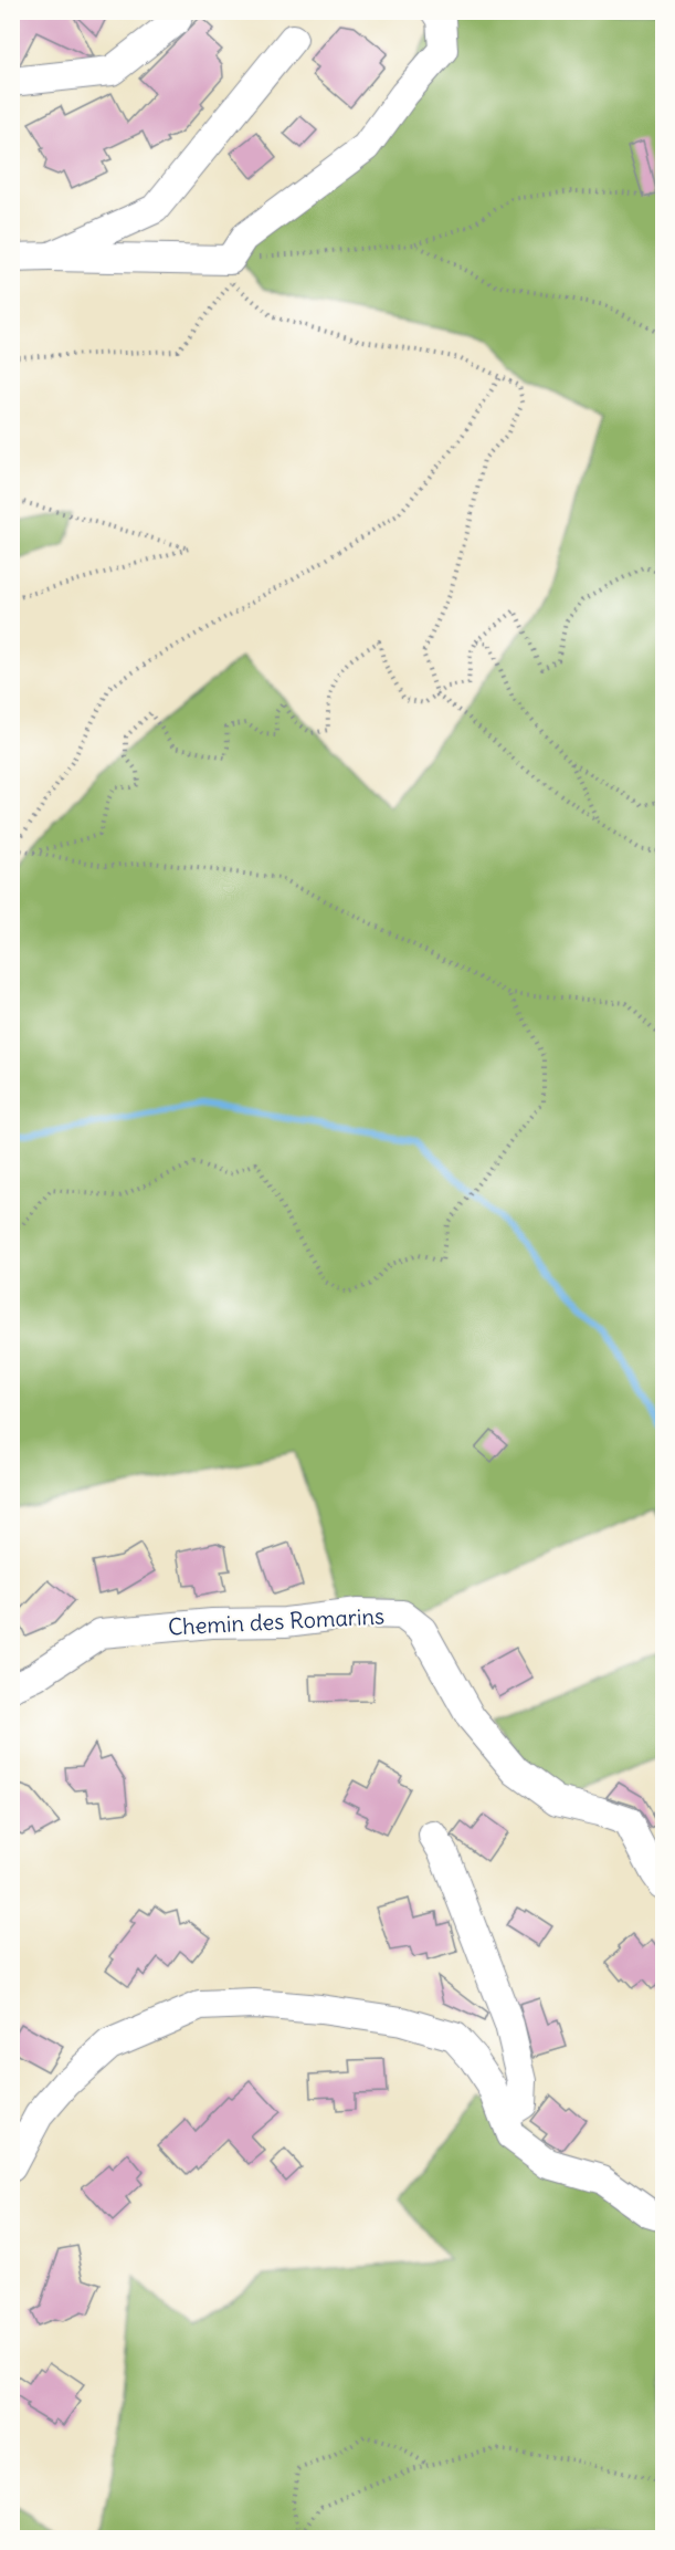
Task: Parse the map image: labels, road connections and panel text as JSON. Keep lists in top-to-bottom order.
{
  "streets": {
    "street": ["Chemin des Romarins"]
  }
}
